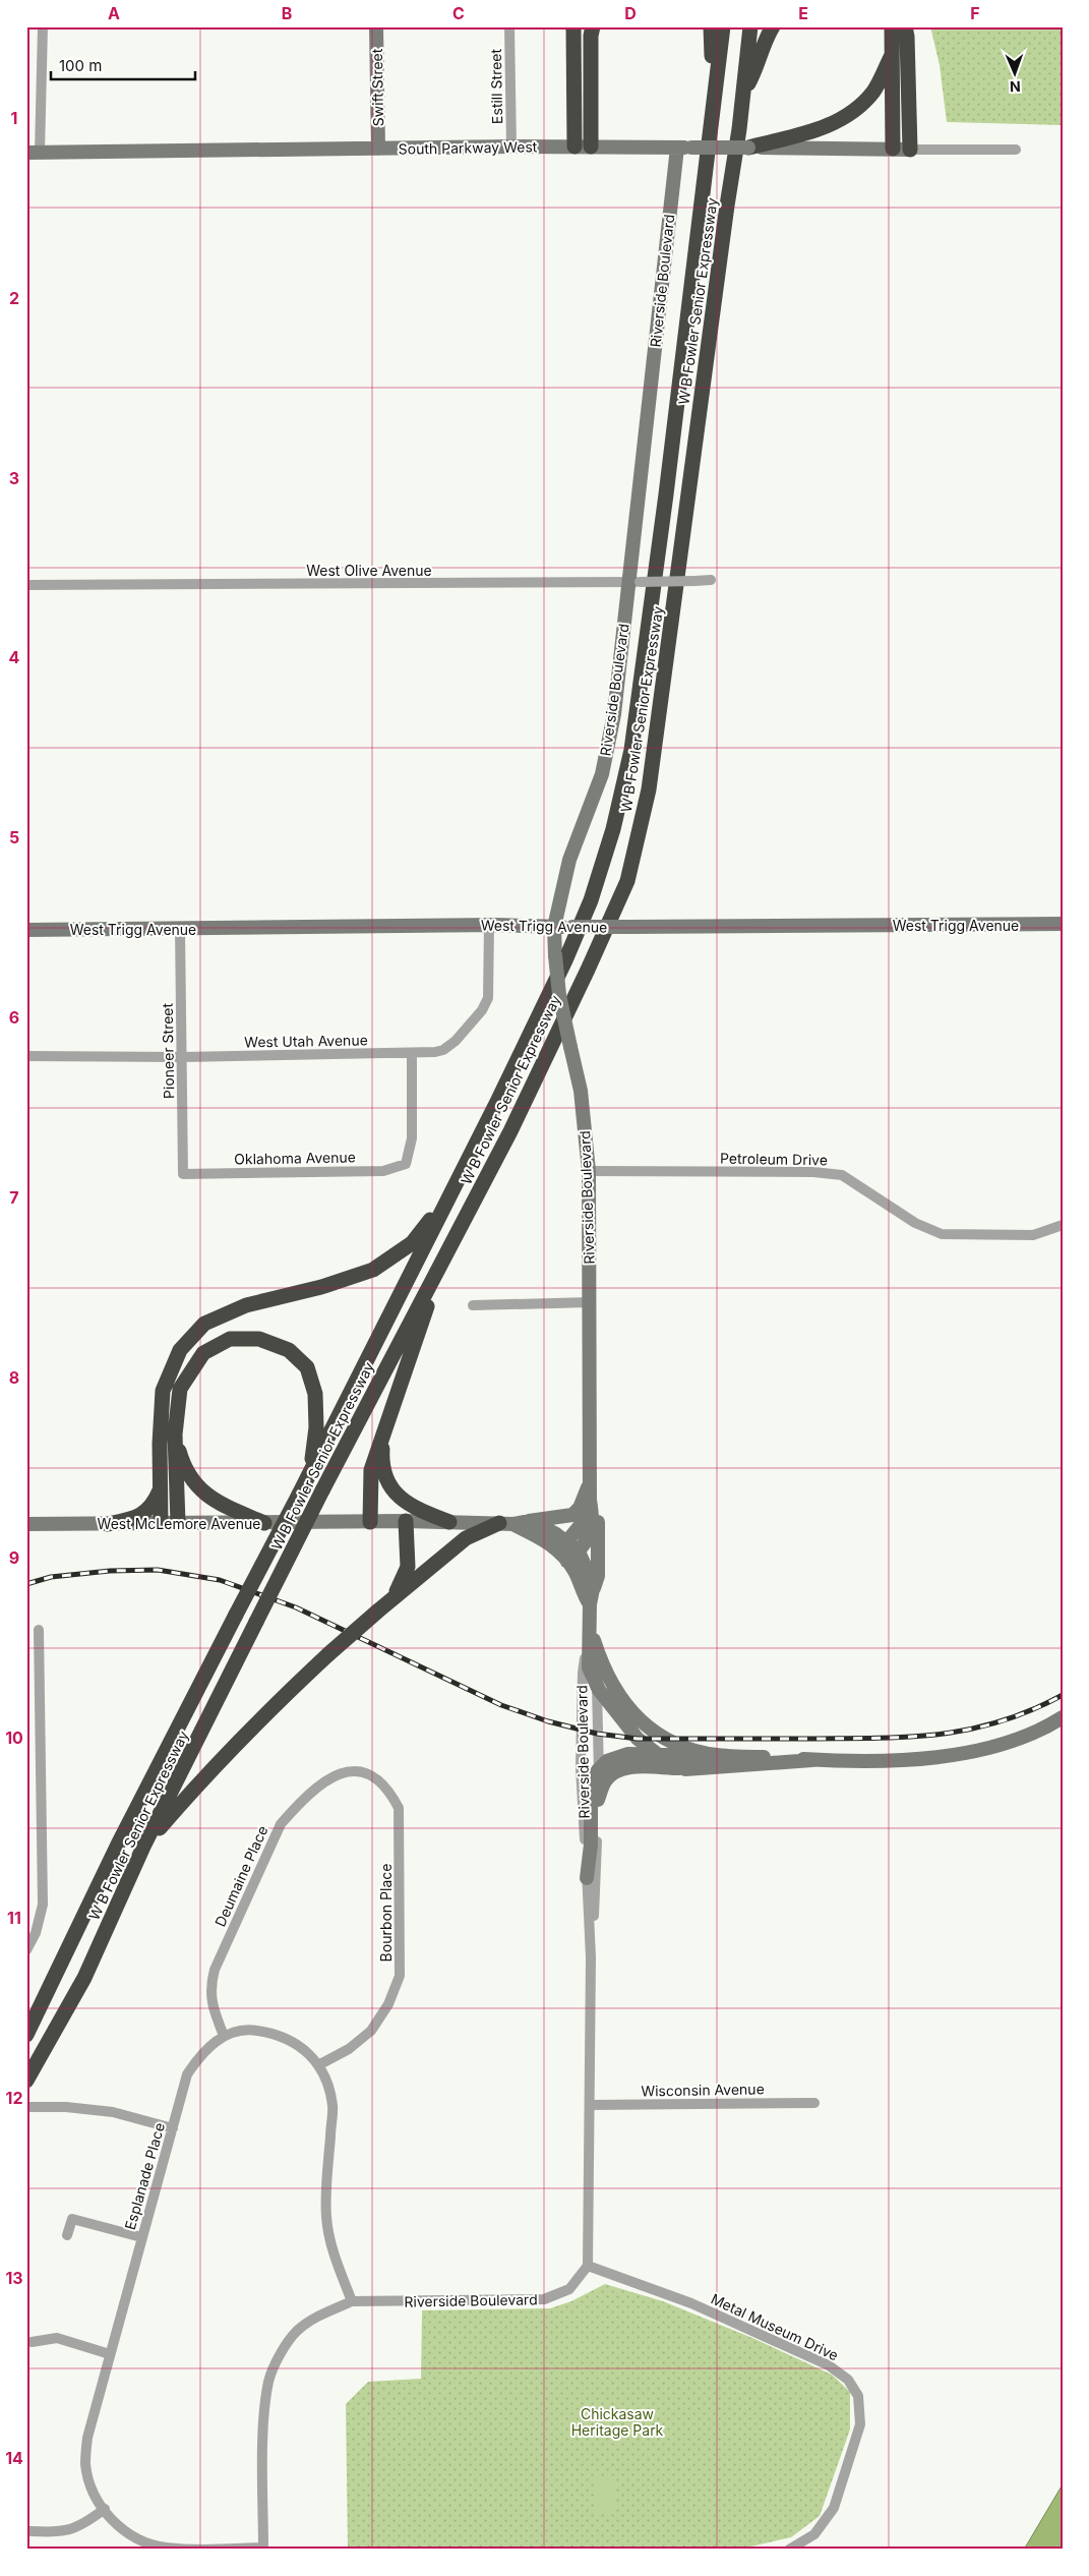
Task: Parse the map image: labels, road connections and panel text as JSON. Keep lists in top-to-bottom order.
{
  "streets": {
    "highway": ["W B Fowler Senior Expressway"],
    "street": [
      "Estill Street",
      "Swift Street",
      "South Parkway West",
      "Riverside Boulevard",
      "West Olive Avenue",
      "West Trigg Avenue",
      "West Utah Avenue",
      "Pioneer Street",
      "Oklahoma Avenue",
      "Petroleum Drive",
      "West McLemore Avenue",
      "Deumaine Place",
      "Bourbon Place",
      "Wisconsin Avenue",
      "Esplanade Place",
      "Metal Museum Drive"
    ]
  },
  "crossings": [
    ["Estill Street", "South Parkway West"],
    ["Swift Street", "South Parkway West"],
    ["South Parkway West", "Riverside Boulevard"],
    ["Riverside Boulevard", "West Olive Avenue"],
    ["Riverside Boulevard", "West Trigg Avenue"],
    ["Riverside Boulevard", "Petroleum Drive"],
    ["Riverside Boulevard", "West McLemore Avenue"],
    ["Riverside Boulevard", "Wisconsin Avenue"],
    ["Riverside Boulevard", "Esplanade Place"],
    ["Riverside Boulevard", "Metal Museum Drive"],
    ["West Trigg Avenue", "West Utah Avenue"],
    ["West Trigg Avenue", "Pioneer Street"],
    ["West Utah Avenue", "Pioneer Street"],
    ["West Utah Avenue", "Oklahoma Avenue"],
    ["Pioneer Street", "Oklahoma Avenue"],
    ["Deumaine Place", "Bourbon Place"],
    ["Deumaine Place", "Esplanade Place"],
    ["Bourbon Place", "Esplanade Place"]
  ],
  "parks": ["Chickasaw Heritage Park"],
  "scale_bar": "100 m",
  "north": "bottom",
  "grid": {
    "columns": [
      "A",
      "B",
      "C",
      "D",
      "E",
      "F"
    ],
    "rows": [
      "1",
      "2",
      "3",
      "4",
      "5",
      "6",
      "7",
      "8",
      "9",
      "10",
      "11",
      "12",
      "13",
      "14"
    ]
  }
}
